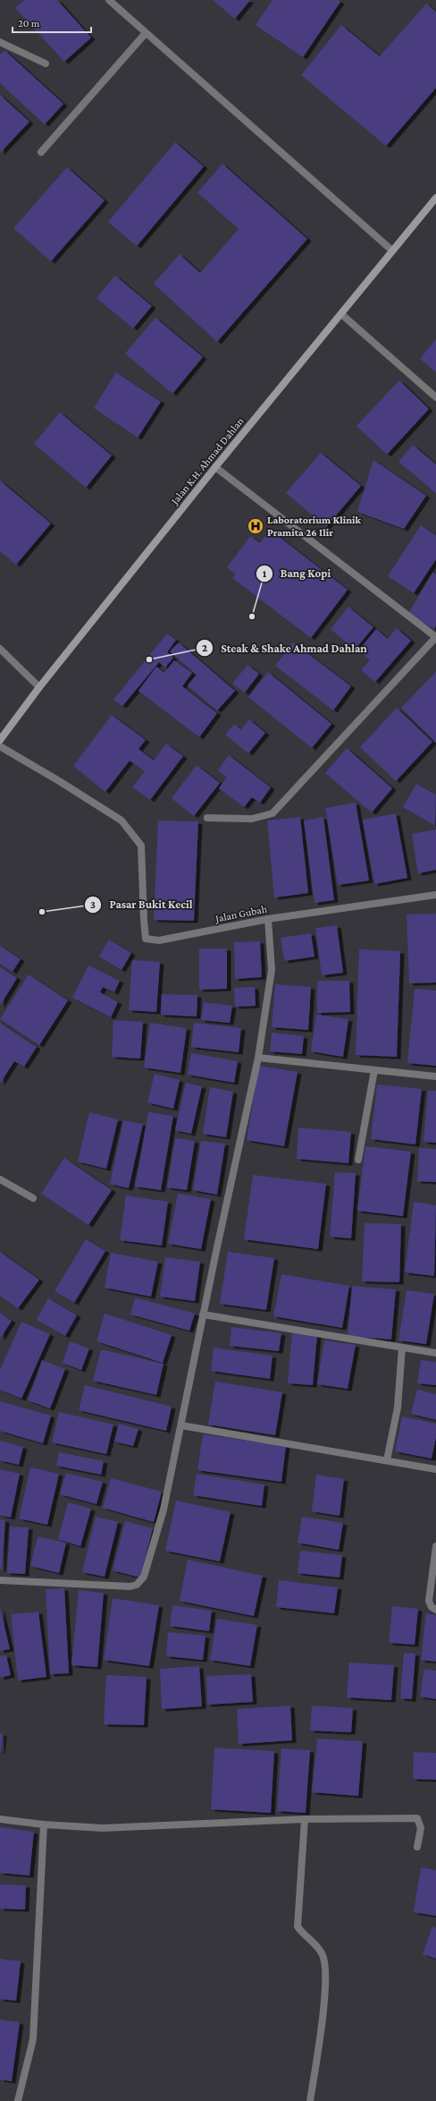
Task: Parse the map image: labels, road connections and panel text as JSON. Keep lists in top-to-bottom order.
{
  "streets": {
    "main road": ["Jalan K.H. Ahmad Dahlan"],
    "street": ["Jalan Gubah"]
  },
  "places": {
    "hospital": ["Laboratorium Klinik Pramita 26 Ilir"],
    "other": ["Bang Kopi", "Steak & Shake Ahmad Dahlan", "Pasar Bukit Kecil"]
  },
  "scale_bar": "20 m"
}
